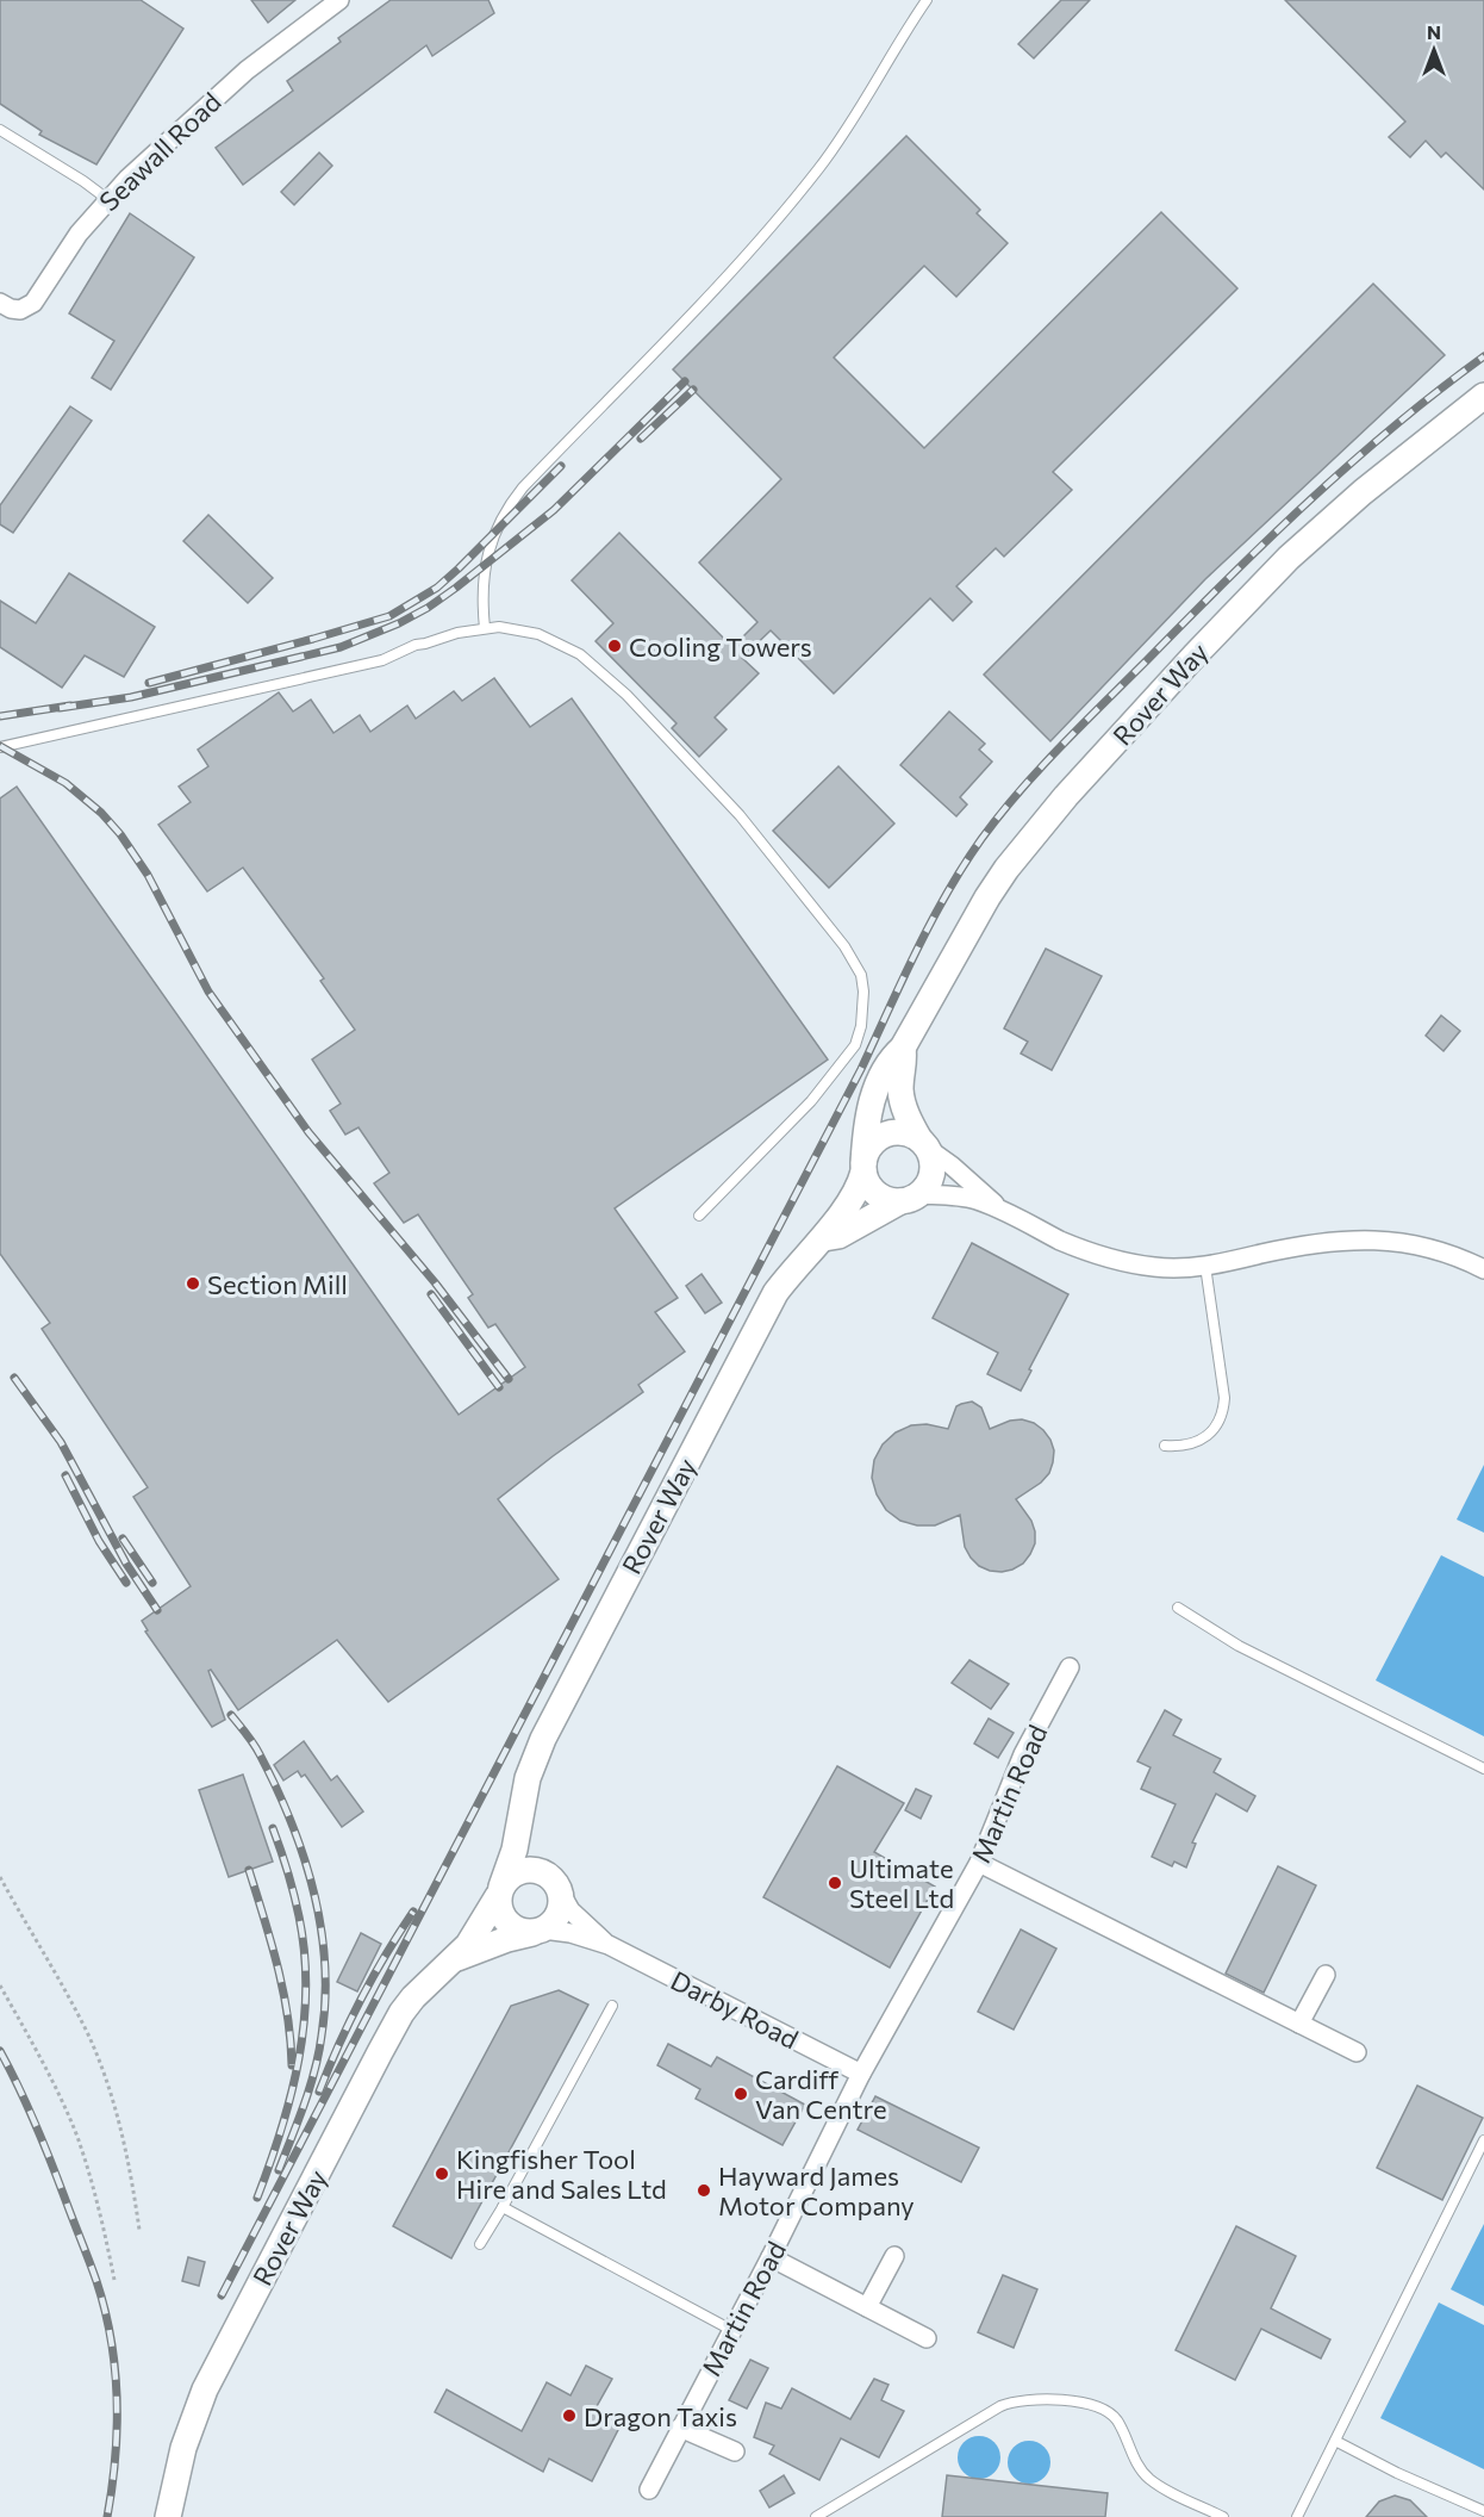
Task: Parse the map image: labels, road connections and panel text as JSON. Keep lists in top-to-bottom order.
{
  "streets": {
    "street": [
      "Seawall Road",
      "Rover Way",
      "Martin Road",
      "Darby Road"
    ]
  },
  "crossings": [
    ["Rover Way", "Darby Road"],
    ["Martin Road", "Darby Road"]
  ],
  "places": [
    "Cooling Towers",
    "Section Mill",
    "Ultimate Steel Ltd",
    "Cardiff Van Centre",
    "Kingfisher Tool Hire and Sales Ltd",
    "Hayward James Motor Company",
    "Dragon Taxis"
  ],
  "north": "top"
}
